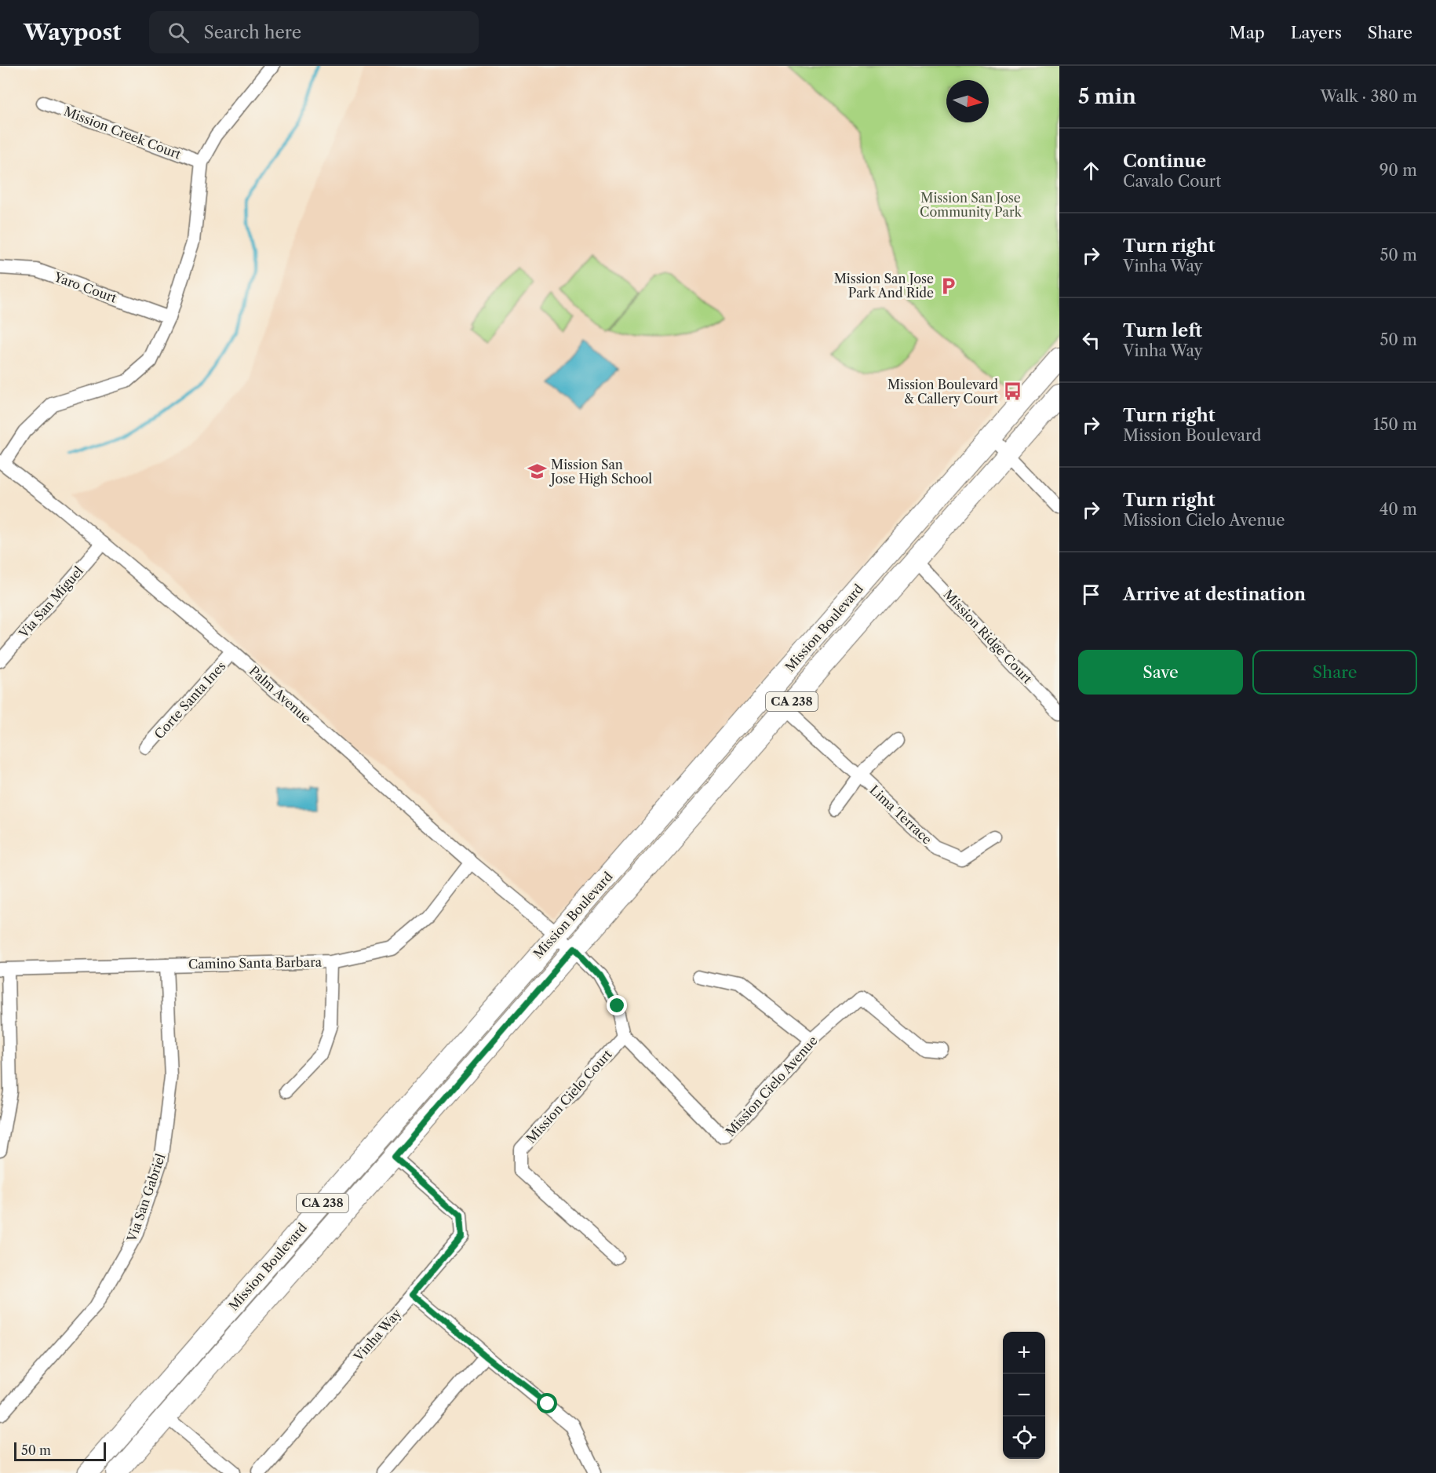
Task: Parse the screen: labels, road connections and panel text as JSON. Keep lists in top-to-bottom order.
{
  "streets": {
    "main road": ["Mission Boulevard", "CA 238"],
    "street": [
      "Mission Creek Court",
      "Yaro Court",
      "Via San Miguel",
      "Mission Ridge Court",
      "Palm Avenue",
      "Corte Santa Ines",
      "Lima Terrace",
      "Camino Santa Barbara",
      "Mission Cielo Avenue",
      "Mission Cielo Court",
      "Via San Gabriel",
      "Vinha Way"
    ]
  },
  "crossings": [
    ["Via San Miguel", "Palm Avenue"],
    ["Mission Boulevard", "Mission Ridge Court"],
    ["Mission Boulevard", "Palm Avenue"],
    ["Mission Boulevard", "Lima Terrace"],
    ["Mission Boulevard", "Vinha Way"],
    ["Palm Avenue", "Corte Santa Ines"],
    ["Palm Avenue", "Camino Santa Barbara"],
    ["Camino Santa Barbara", "Via San Gabriel"],
    ["Mission Cielo Avenue", "Mission Cielo Court"]
  ],
  "parks": ["Mission San Jose Community Park"],
  "places": {
    "parking": ["Mission San Jose Park And Ride"],
    "bus stop": ["Mission Boulevard & Callery Court"],
    "school or university": ["Mission San Jose High School"]
  },
  "scale_bar": "50 m",
  "north": "right",
  "page": {
    "header": "Waypost",
    "search": "Search here",
    "nav": ["Map", "Layers", "Share"],
    "heading": ["5 min", "Walk · 380 m"],
    "list": [
      ["Continue", "Cavalo Court", "90 m"],
      ["Turn right", "Vinha Way", "50 m"],
      ["Turn left", "Vinha Way", "50 m"],
      ["Turn right", "Mission Boulevard", "150 m"],
      ["Turn right", "Mission Cielo Avenue", "40 m"],
      "Arrive at destination"
    ],
    "buttons": ["Save", "Share"],
    "map_buttons": ["+", "−"],
    "scale": "50 m"
  }
}
